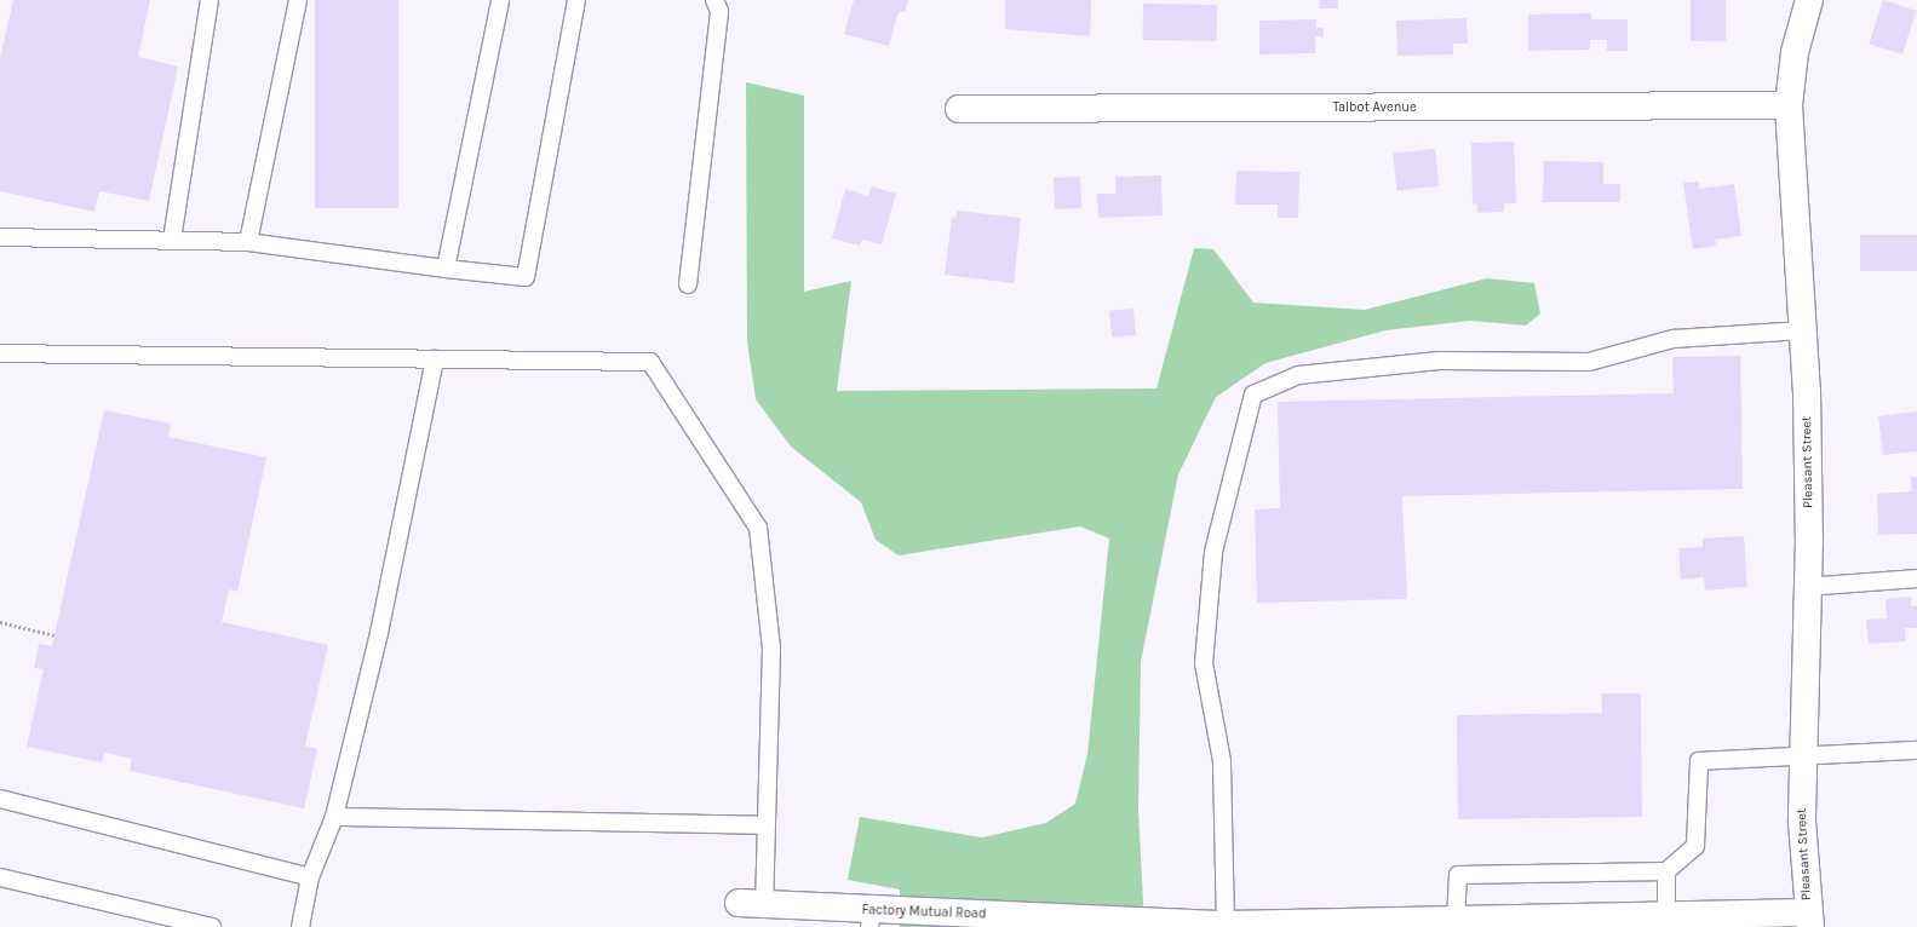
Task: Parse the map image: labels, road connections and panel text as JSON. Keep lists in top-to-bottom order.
{
  "streets": {
    "street": ["Talbot Avenue", "Pleasant Street", "Factory Mutual Road"]
  },
  "crossings": [
    ["Talbot Avenue", "Pleasant Street"],
    ["Pleasant Street", "Factory Mutual Road"]
  ]
}
